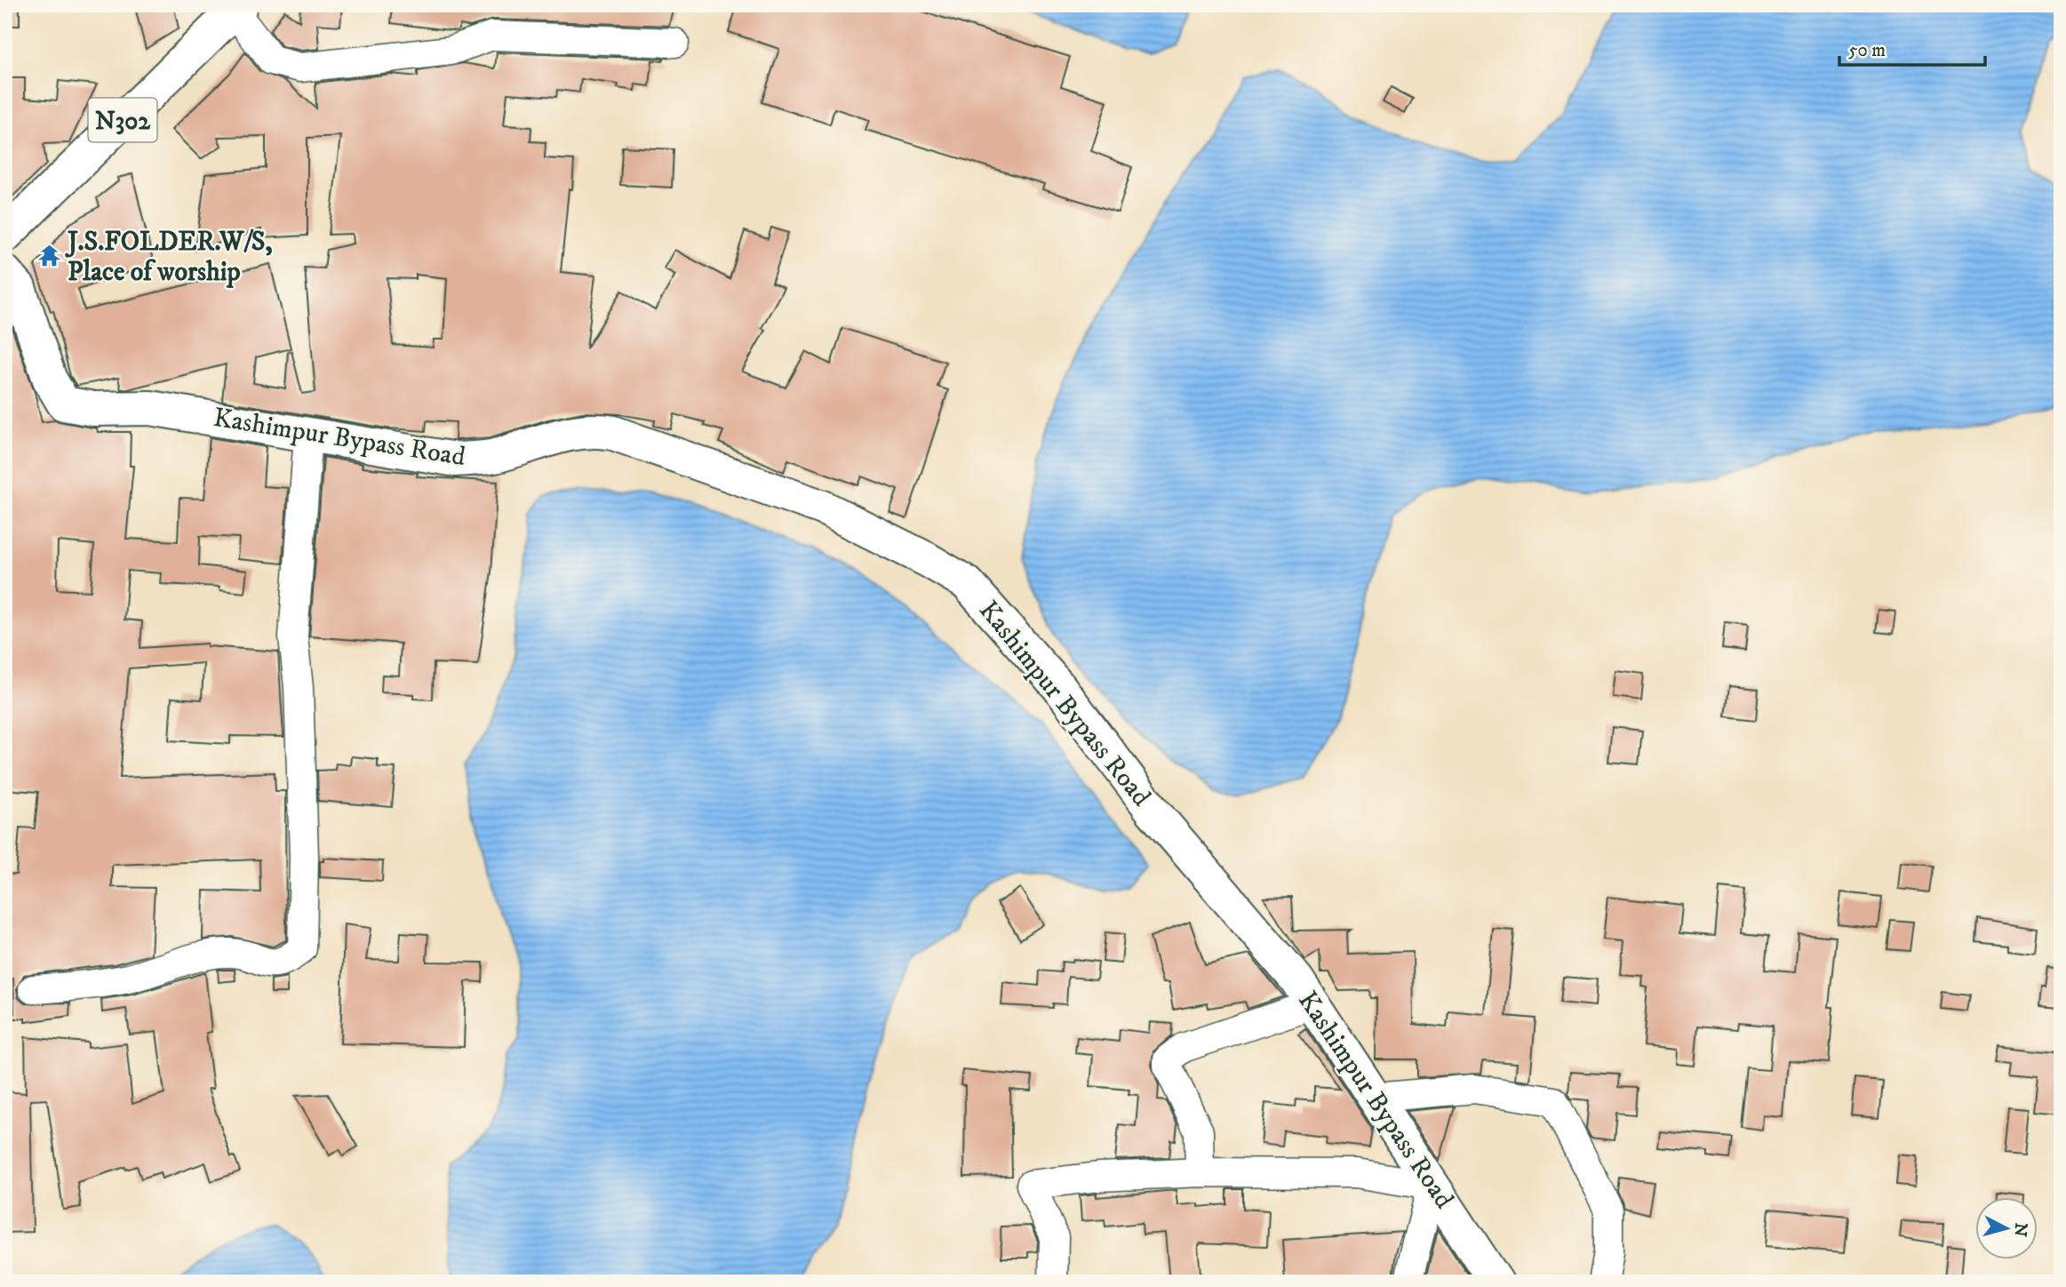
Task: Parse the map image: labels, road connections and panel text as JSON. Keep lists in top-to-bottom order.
{
  "streets": {
    "main road": ["N302", "Kashimpur Bypass Road"]
  },
  "places": {
    "temple": ["J.S.FOLDER.W/S, Place of worship"]
  },
  "scale_bar": "50 m",
  "north": "right"
}
